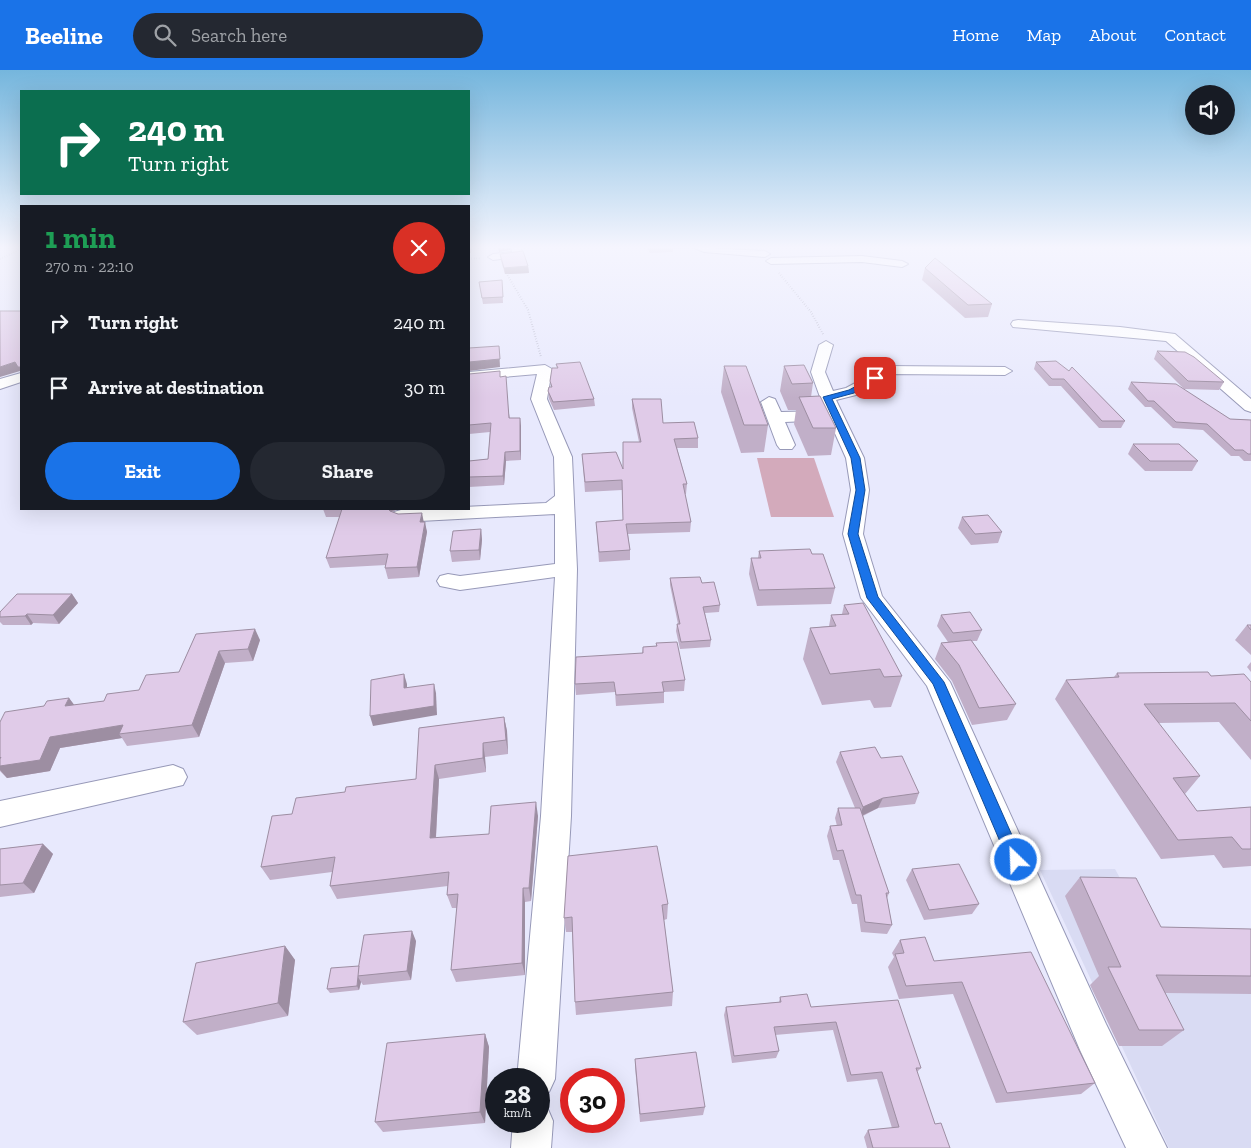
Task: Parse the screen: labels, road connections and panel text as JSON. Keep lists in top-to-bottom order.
{
  "page": {
    "header": "Beeline",
    "search": "Search here",
    "nav": [
      "Home",
      "Map",
      "About",
      "Contact"
    ],
    "turn": ["240 m", "Turn right"],
    "heading": ["1 min", "270 m · 22:10"],
    "list": [
      {
        "name": "Turn right",
        "value": "240 m"
      },
      {
        "name": "Arrive at destination",
        "value": "30 m"
      }
    ],
    "buttons": ["Exit", "Share"],
    "speed": "28 km/h",
    "limit": "30"
  }
}
